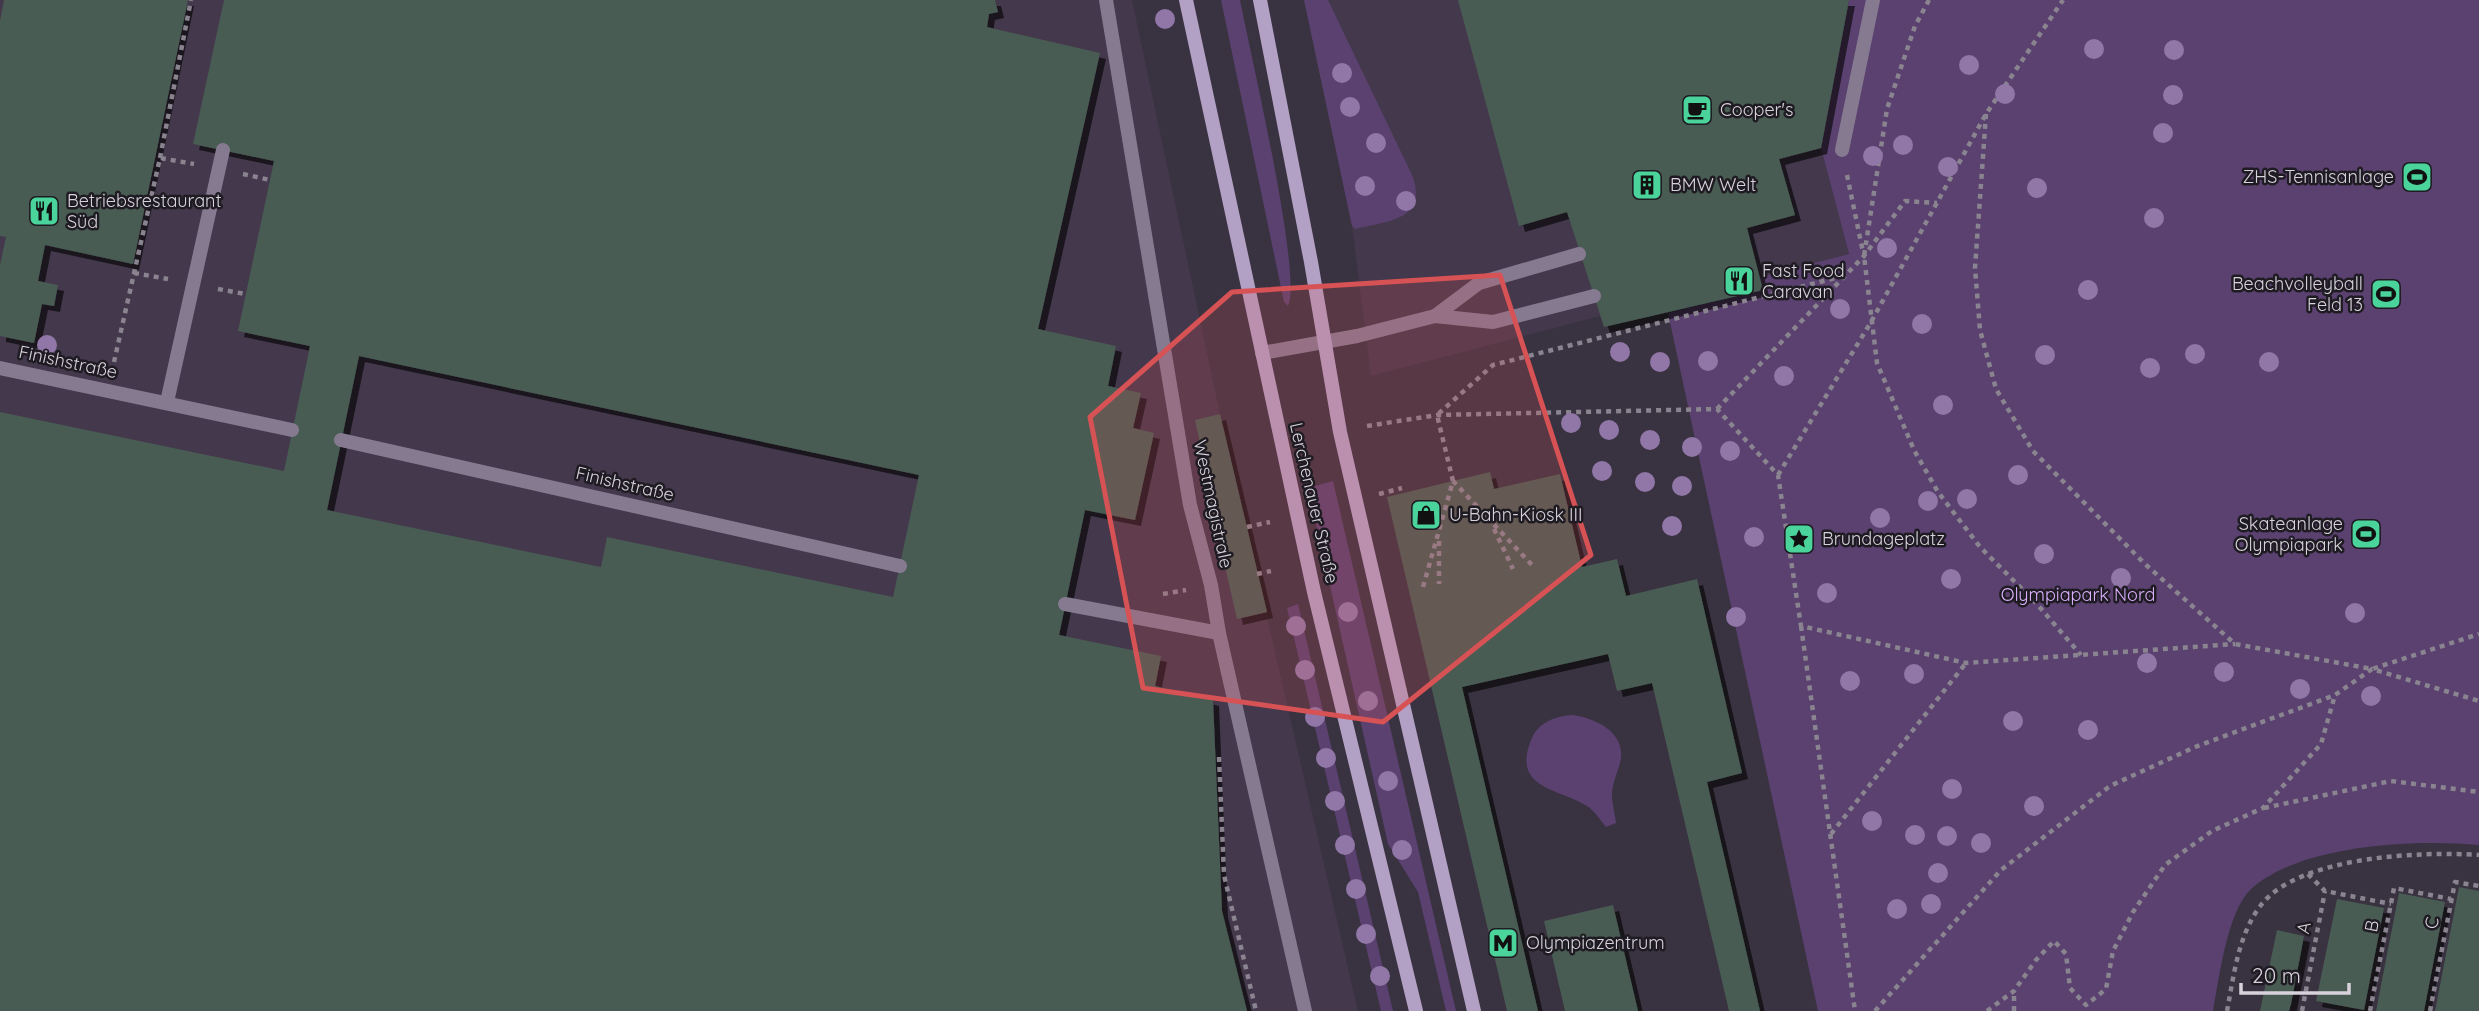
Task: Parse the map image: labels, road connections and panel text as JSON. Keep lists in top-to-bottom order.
{
  "streets": {
    "main road": ["Lerchenauer Straße"],
    "lane": ["Finishstraße", "Westmagistrale"],
    "path": ["C", "B", "A"]
  },
  "crossings": [
    ["C", "B"]
  ],
  "parks": ["Olympiapark Nord"],
  "places": {
    "cafe": ["Cooper's"],
    "sports": ["ZHS-Tennisanlage", "Beachvolleyball Feld 13", "Skateanlage Olympiapark"],
    "building": ["BMW Welt"],
    "restaurant": ["Betriebsrestaurant Süd", "Fast Food Caravan"],
    "shop": ["U-Bahn-Kiosk III"],
    "place": ["Brundageplatz"],
    "metro station": ["Olympiazentrum"]
  },
  "scale_bar": "20 m"
}
